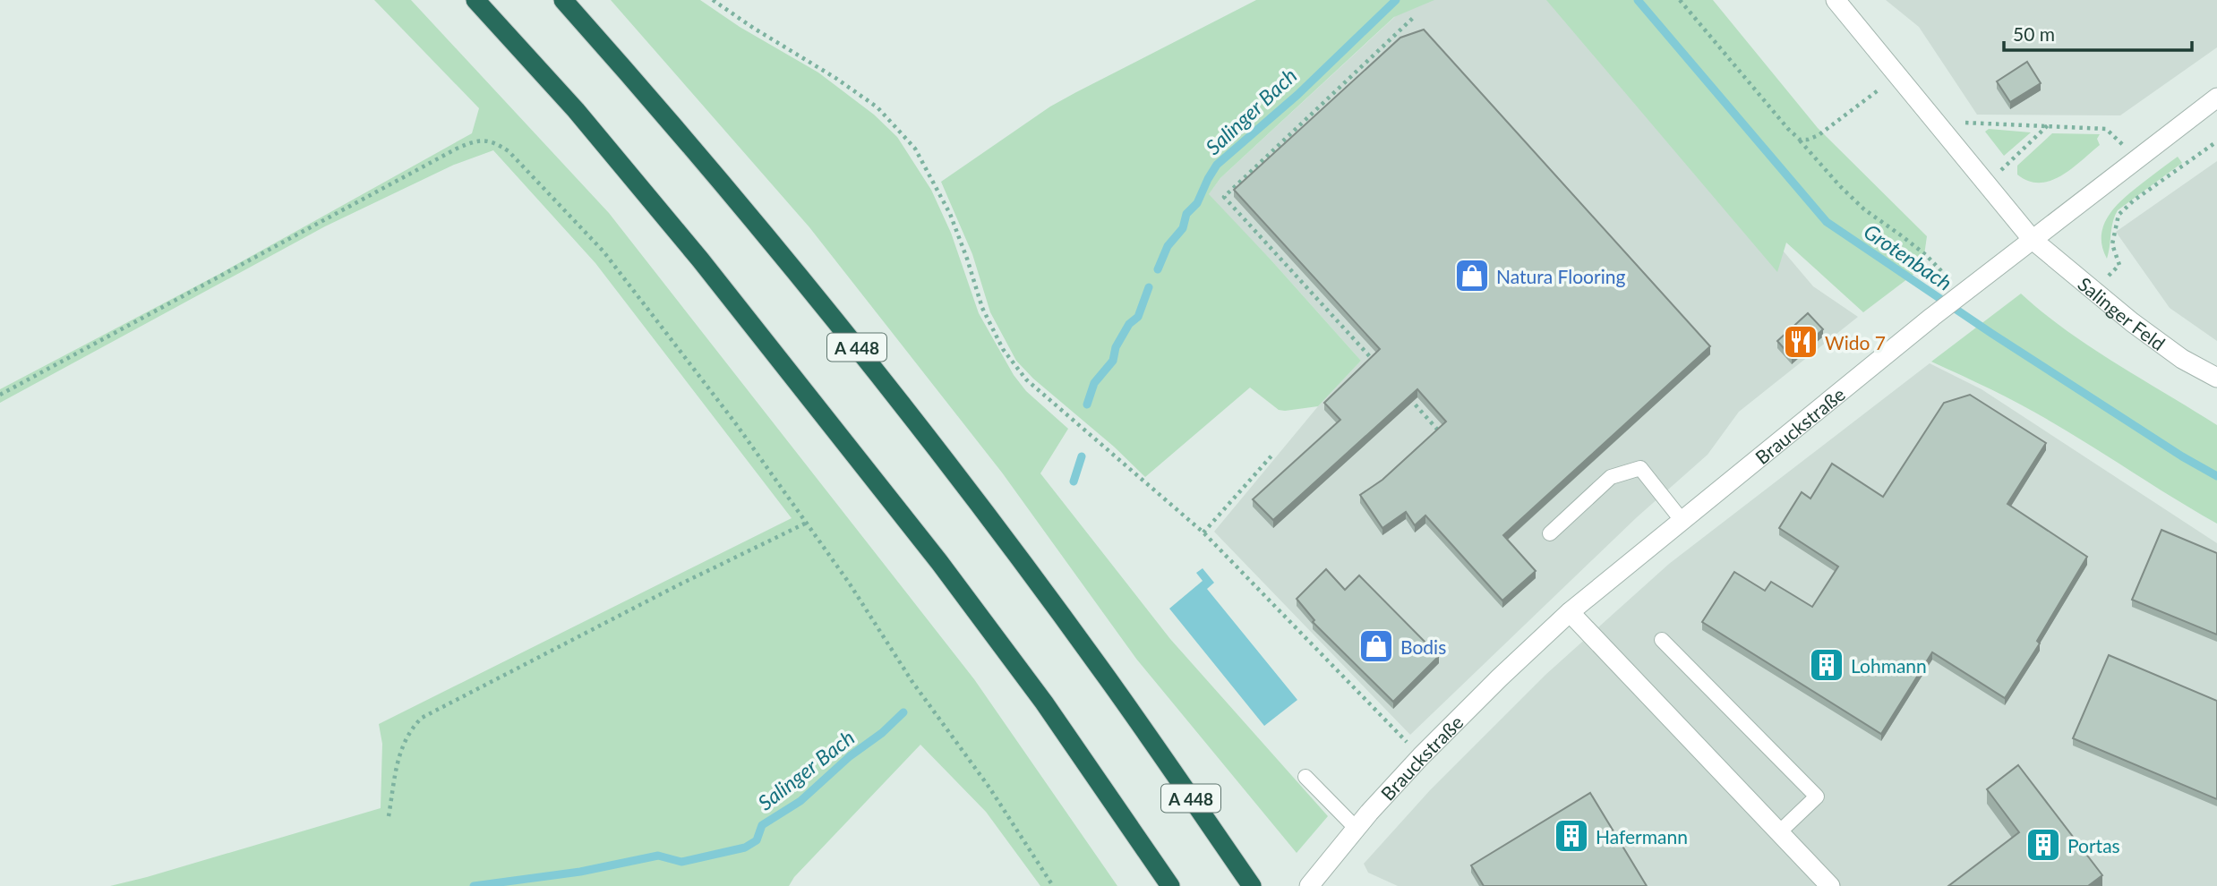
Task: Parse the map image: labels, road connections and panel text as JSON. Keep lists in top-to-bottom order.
{
  "streets": {
    "highway": ["A 448"],
    "street": ["Salinger Feld", "Brauckstraße"]
  },
  "crossings": [
    ["Salinger Feld", "Brauckstraße"]
  ],
  "water": ["Salinger Bach", "Grotenbach"],
  "places": {
    "shop": ["Natura Flooring", "Bodis"],
    "restaurant": ["Wido 7"],
    "building": ["Lohmann", "Hafermann", "Portas"]
  },
  "scale_bar": "50 m"
}
